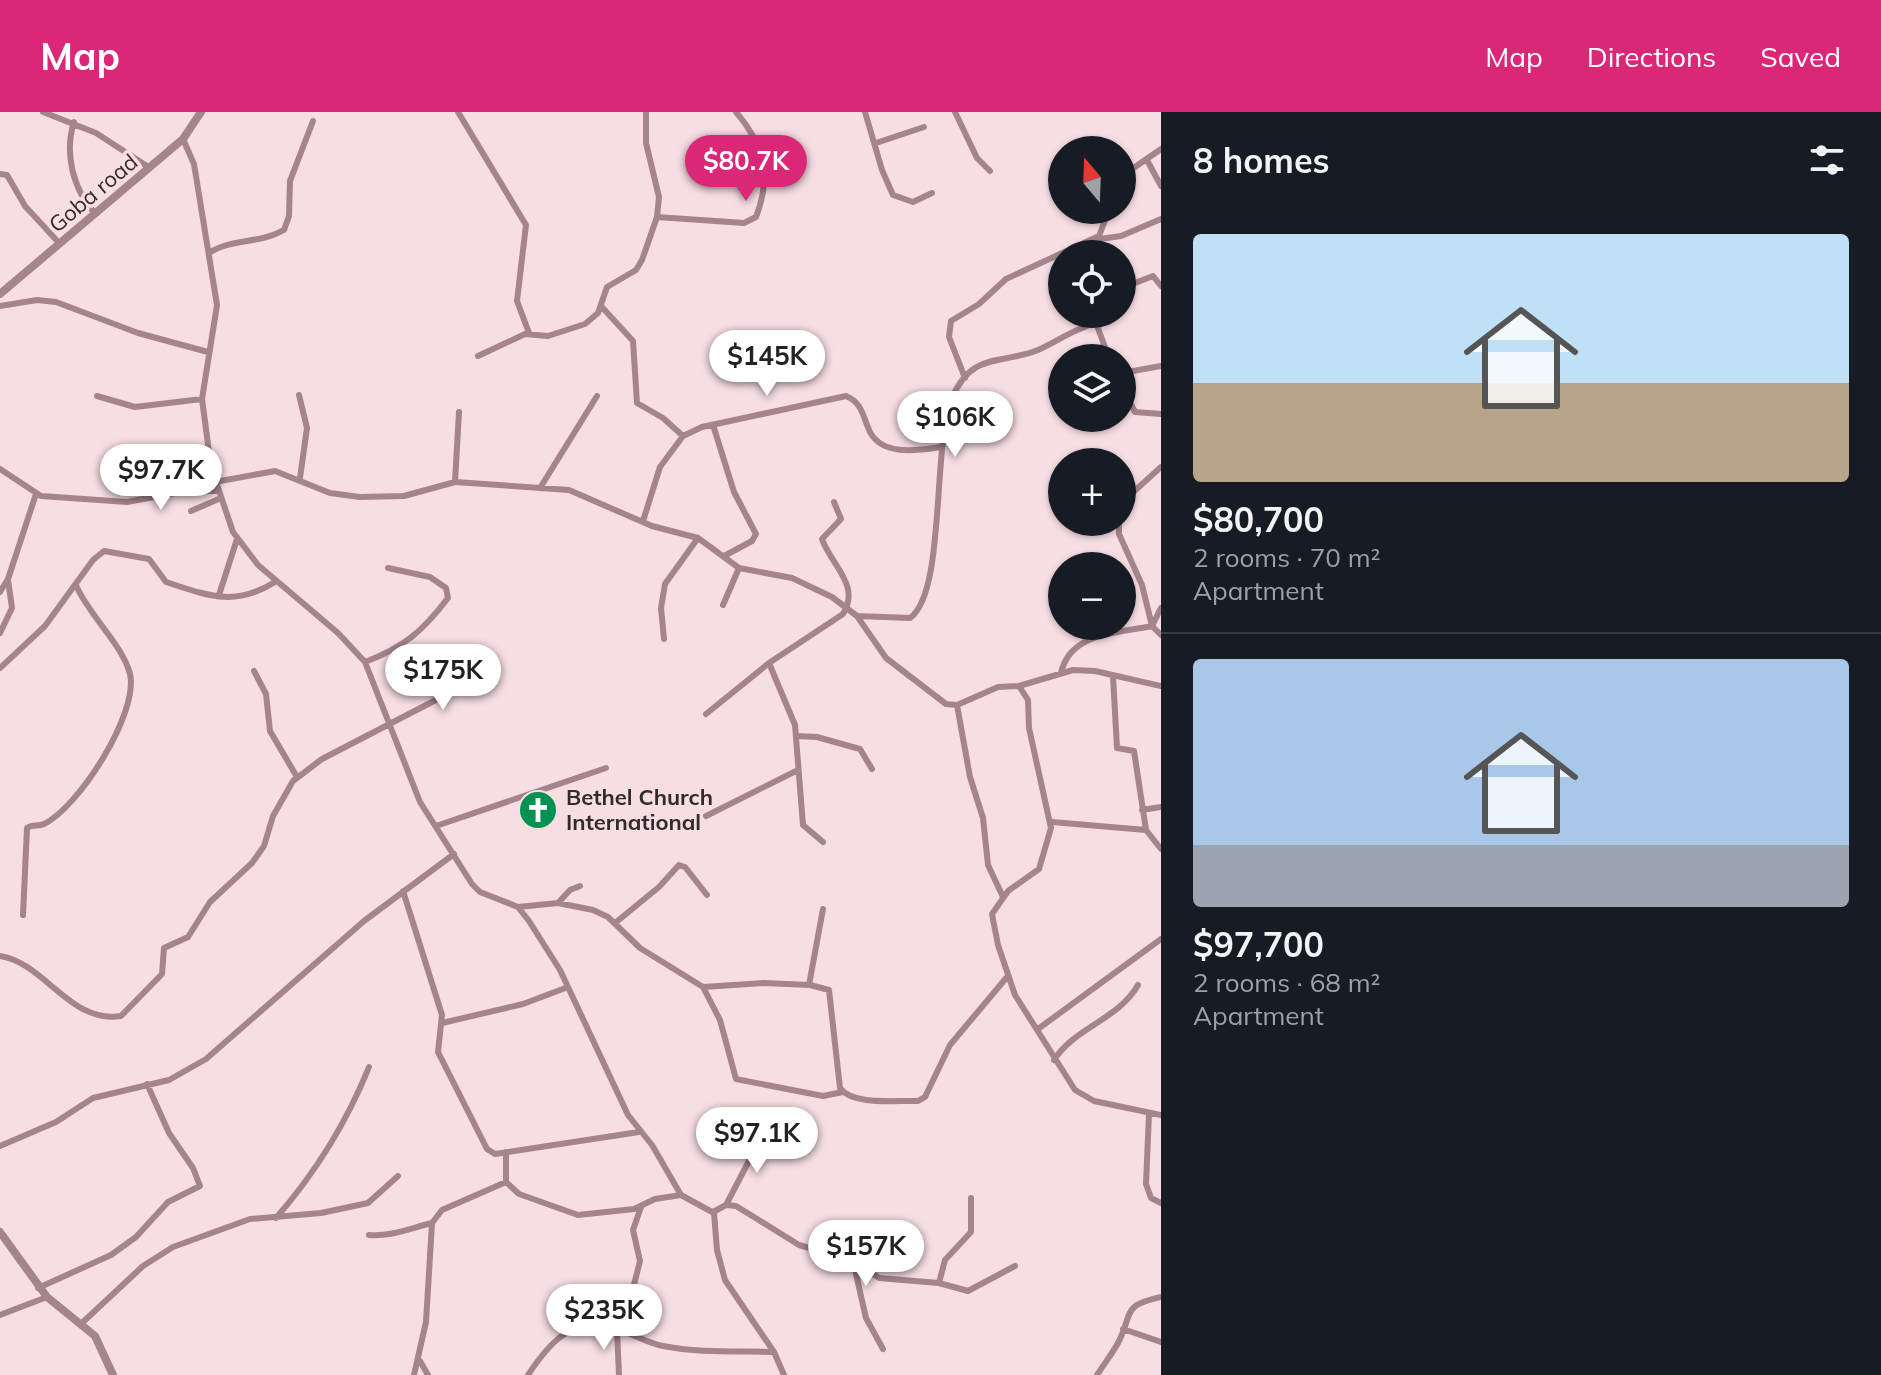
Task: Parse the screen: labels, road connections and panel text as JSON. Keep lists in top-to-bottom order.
{
  "streets": {
    "street": ["Goba road"]
  },
  "places": {
    "church": ["Bethel Church International"]
  },
  "north": "top",
  "page": {
    "header": "Map",
    "nav": ["Map", "Directions", "Saved"],
    "heading": "8 homes",
    "price": [
      "$80.7K",
      "$145K",
      "$106K",
      "$97.7K",
      "$175K",
      "$97.1K",
      "$157K",
      "$235K"
    ],
    "map_buttons": ["+", "−"],
    "list": [
      {
        "name": "$80,700",
        "note": "2 rooms · 70 m² · Apartment"
      },
      {
        "name": "$97,700",
        "note": "2 rooms · 68 m² · Apartment"
      }
    ]
  }
}
